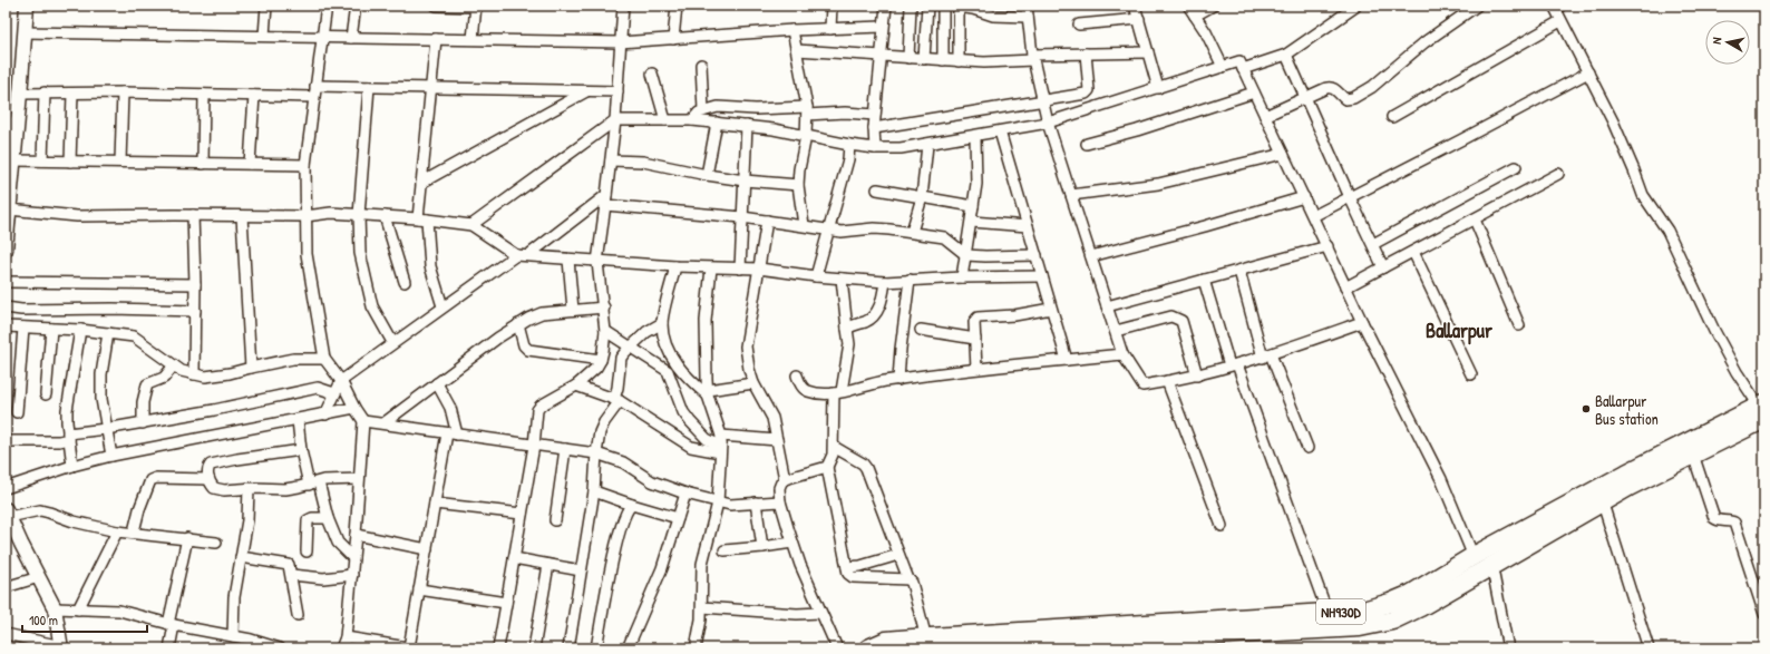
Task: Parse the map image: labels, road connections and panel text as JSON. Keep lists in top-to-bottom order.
{
  "streets": {
    "highway": ["NH930D"]
  },
  "districts": ["Ballarpur"],
  "places": ["Ballarpur Bus station"],
  "scale_bar": "100 m",
  "north": "left"
}
